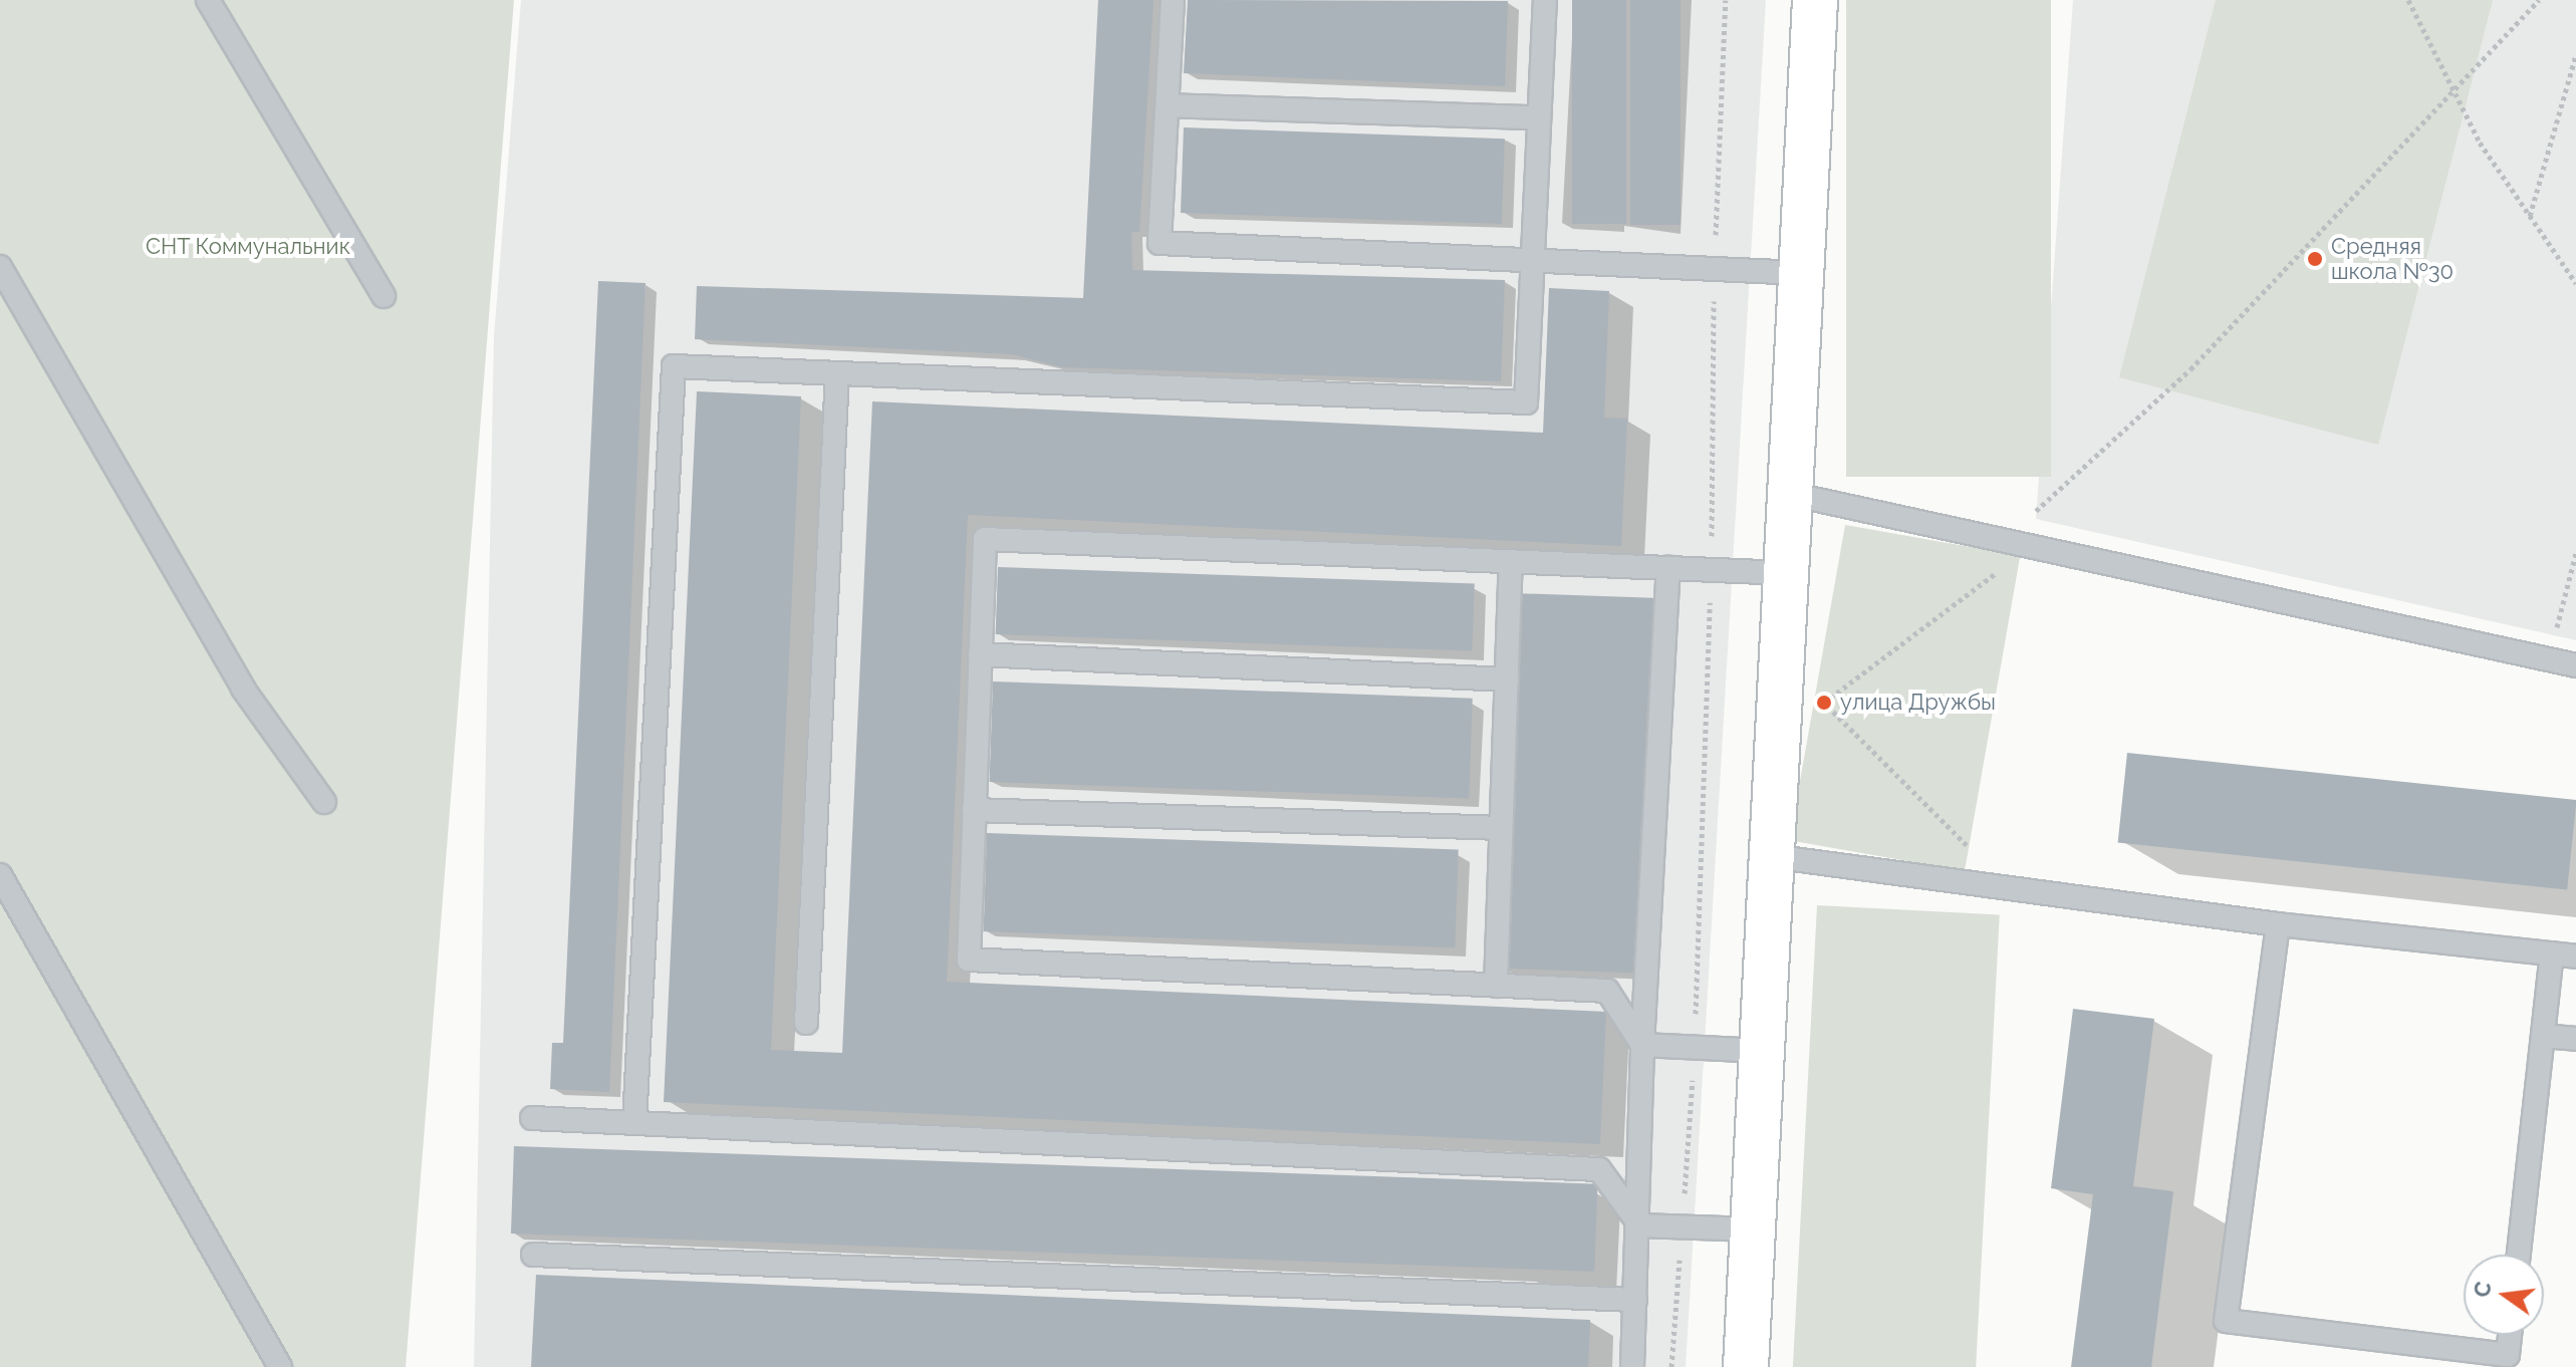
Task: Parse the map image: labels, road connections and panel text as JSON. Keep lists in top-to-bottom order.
{
  "parks": ["СНТ Коммунальник"],
  "places": ["Средняя школа №30", "улица Дружбы"],
  "north": "left"
}
